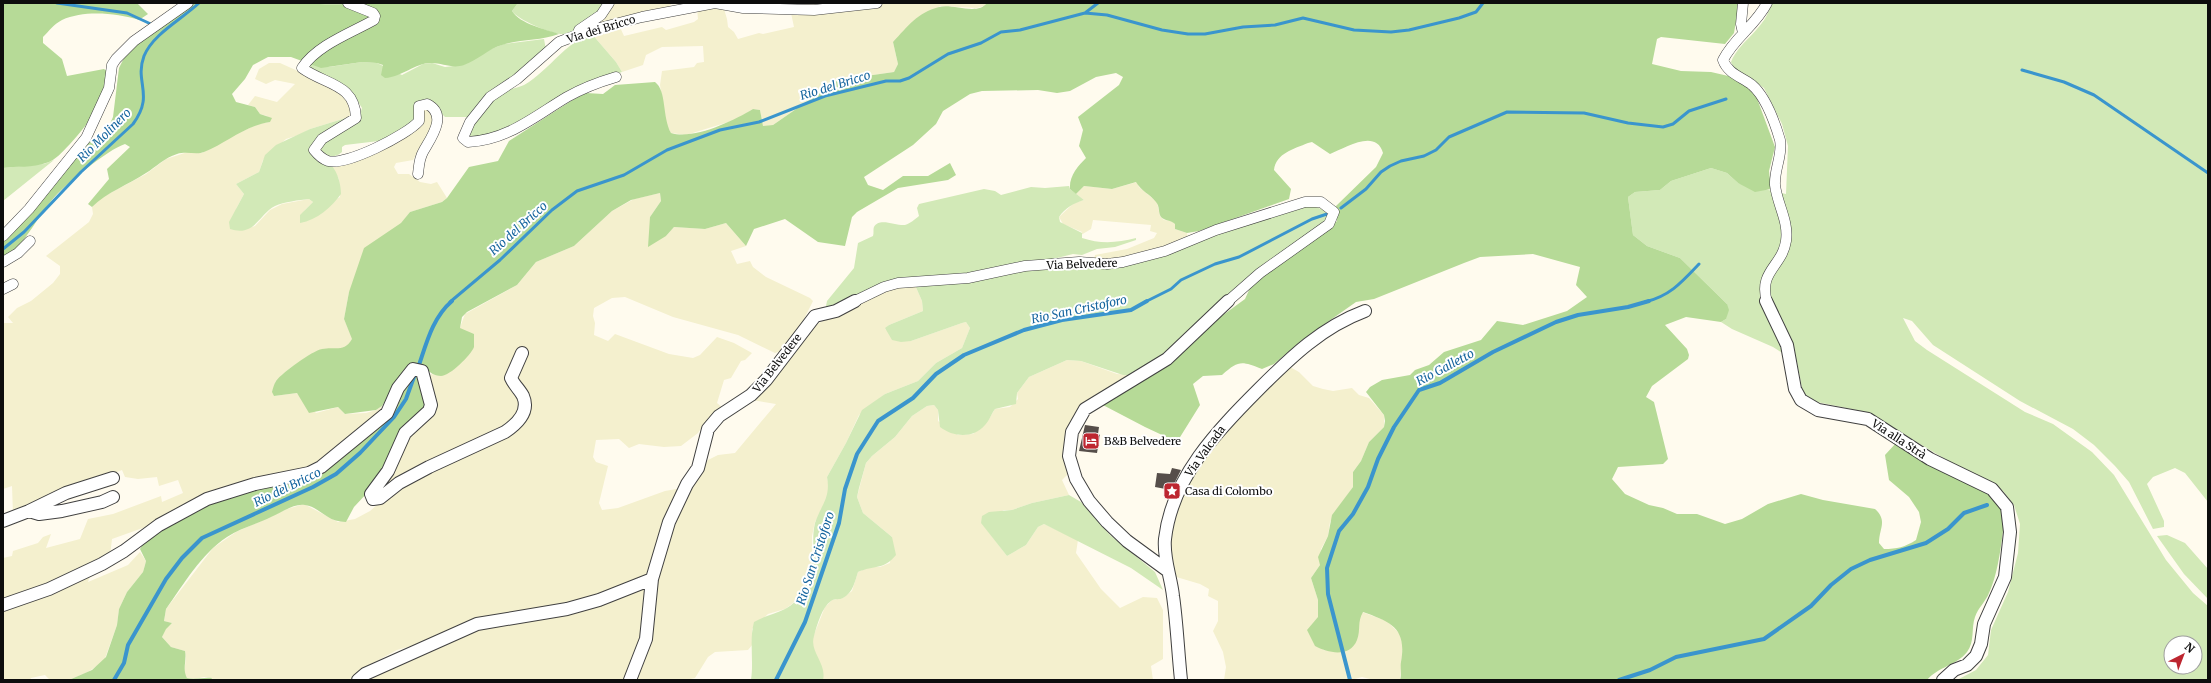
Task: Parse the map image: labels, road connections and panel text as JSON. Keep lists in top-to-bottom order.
{
  "streets": {
    "street": [
      "Via dei Bricco",
      "Via Belvedere",
      "Via alla Strà",
      "Via Valcada"
    ]
  },
  "crossings": [
    ["Via Belvedere", "Via Valcada"]
  ],
  "water": [
    "Rio del Bricco",
    "Rio Molinero",
    "Rio San Cristoforo",
    "Rio Galletto"
  ],
  "places": {
    "hotel": ["B&B Belvedere"],
    "place": ["Casa di Colombo"]
  },
  "north": "top right"
}
